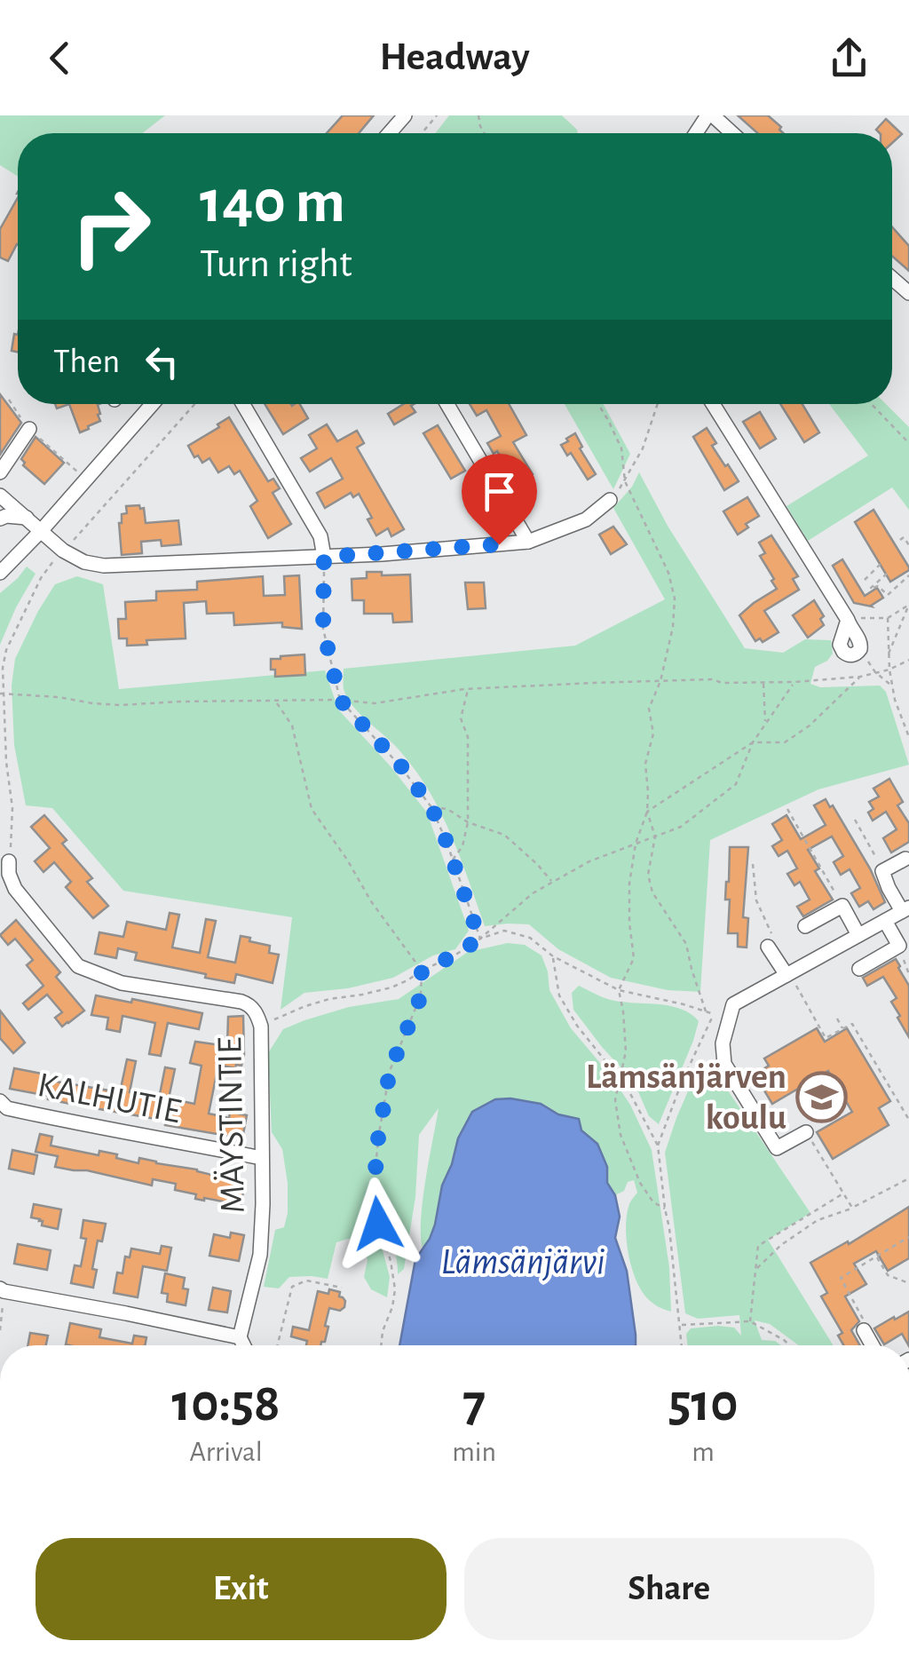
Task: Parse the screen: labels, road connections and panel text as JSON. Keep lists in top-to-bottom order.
{
  "streets": {
    "street": ["KALHUTIE", "MÄYSTINTIE"]
  },
  "crossings": [
    ["KALHUTIE", "MÄYSTINTIE"]
  ],
  "water": ["Lämsänjärvi"],
  "places": {
    "school or university": ["Lämsänjärven koulu"]
  },
  "page": {
    "header": "Headway",
    "turn": ["140 m", "Turn right"],
    "then": "Then",
    "eta": [
      "10:58",
      "Arrival",
      "7",
      "min",
      "510",
      "m"
    ],
    "buttons": ["Exit", "Share"]
  }
}
